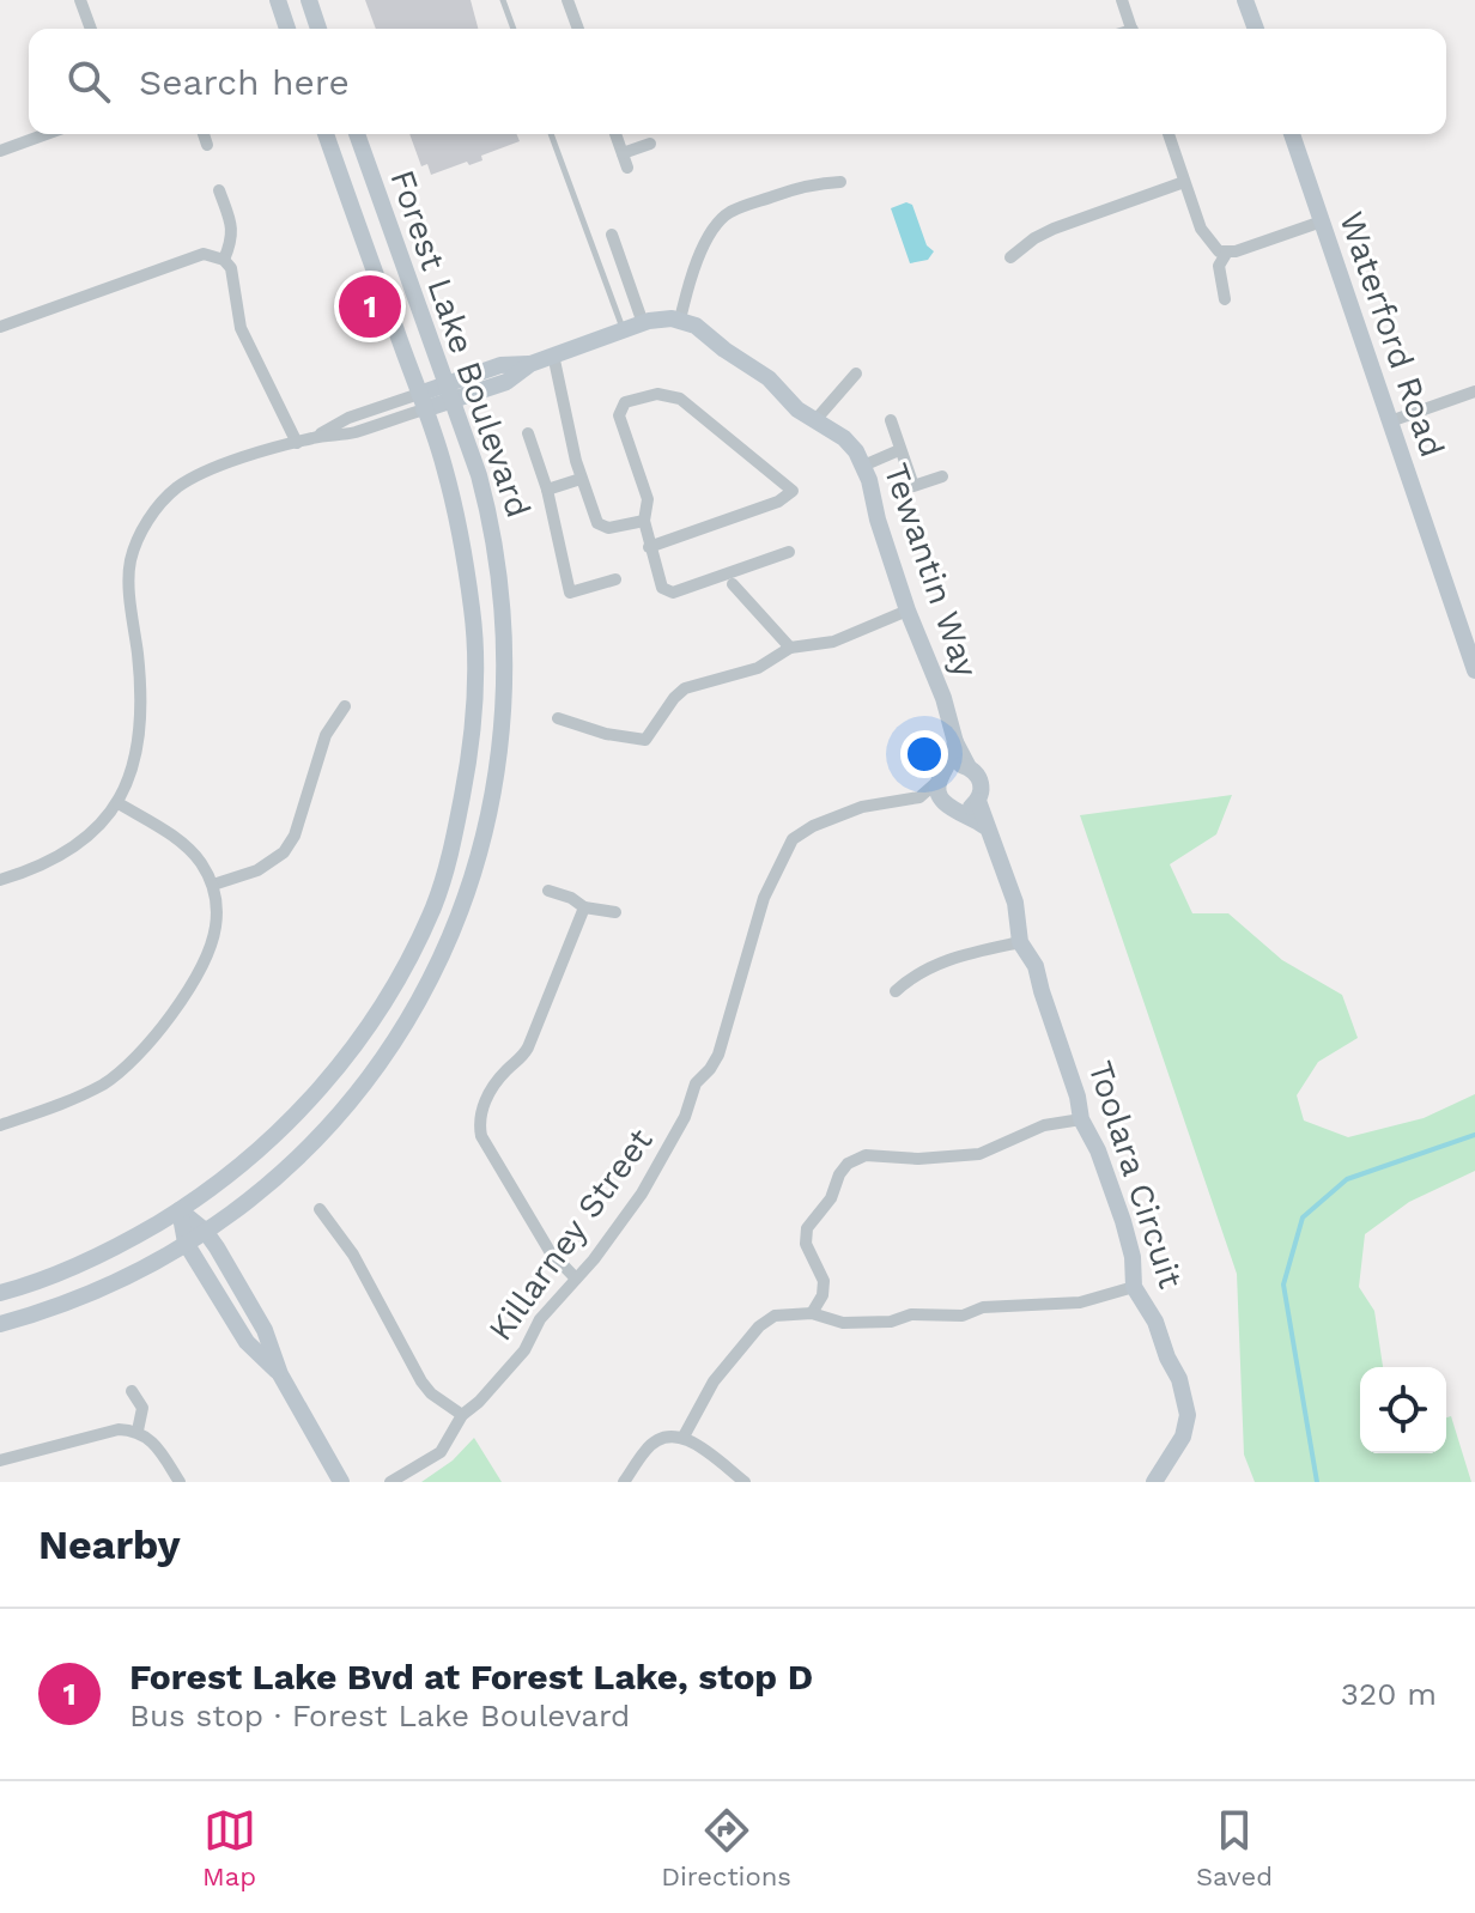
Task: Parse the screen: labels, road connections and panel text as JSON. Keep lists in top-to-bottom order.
{
  "streets": {
    "street": [
      "Waterford Road",
      "Forest Lake Boulevard",
      "Tewantin Way",
      "Toolara Circuit",
      "Killarney Street"
    ]
  },
  "crossings": [
    ["Tewantin Way", "Toolara Circuit"],
    ["Tewantin Way", "Killarney Street"],
    ["Toolara Circuit", "Killarney Street"]
  ],
  "page": {
    "search": "Search here",
    "pins": "1",
    "heading": "Nearby",
    "list": [
      {
        "mark": "1",
        "name": "Forest Lake Bvd at Forest Lake, stop D",
        "note": "Bus stop · Forest Lake Boulevard",
        "value": "320 m"
      }
    ],
    "nav": ["Map", "Directions", "Saved"]
  }
}
